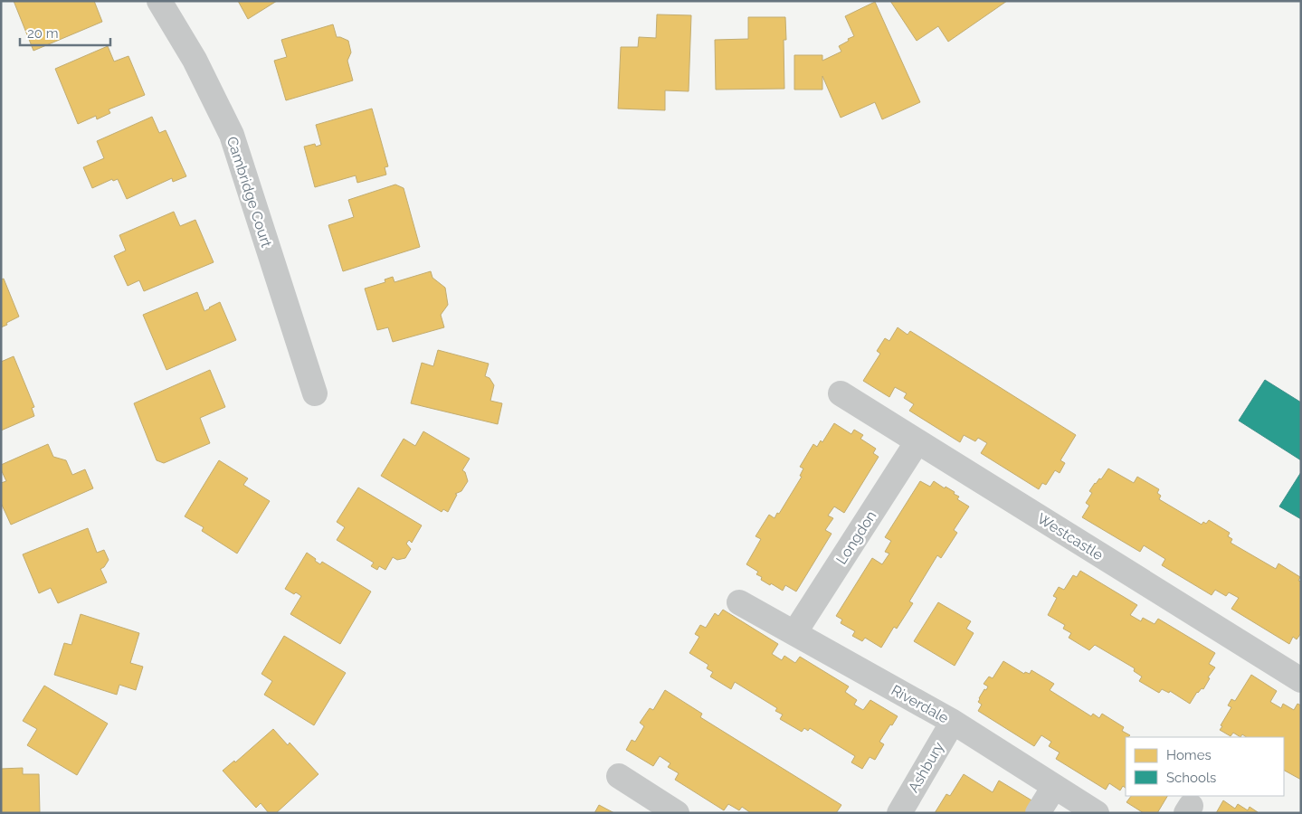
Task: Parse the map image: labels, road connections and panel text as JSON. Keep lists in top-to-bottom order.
{
  "streets": {
    "street": [
      "Cambridge Court",
      "Westcastle",
      "Longdon",
      "Riverdale",
      "Ashbury"
    ]
  },
  "crossings": [
    ["Westcastle", "Longdon"],
    ["Longdon", "Riverdale"],
    ["Riverdale", "Ashbury"]
  ],
  "legend": ["Homes", "Schools"],
  "scale_bar": "20 m"
}
